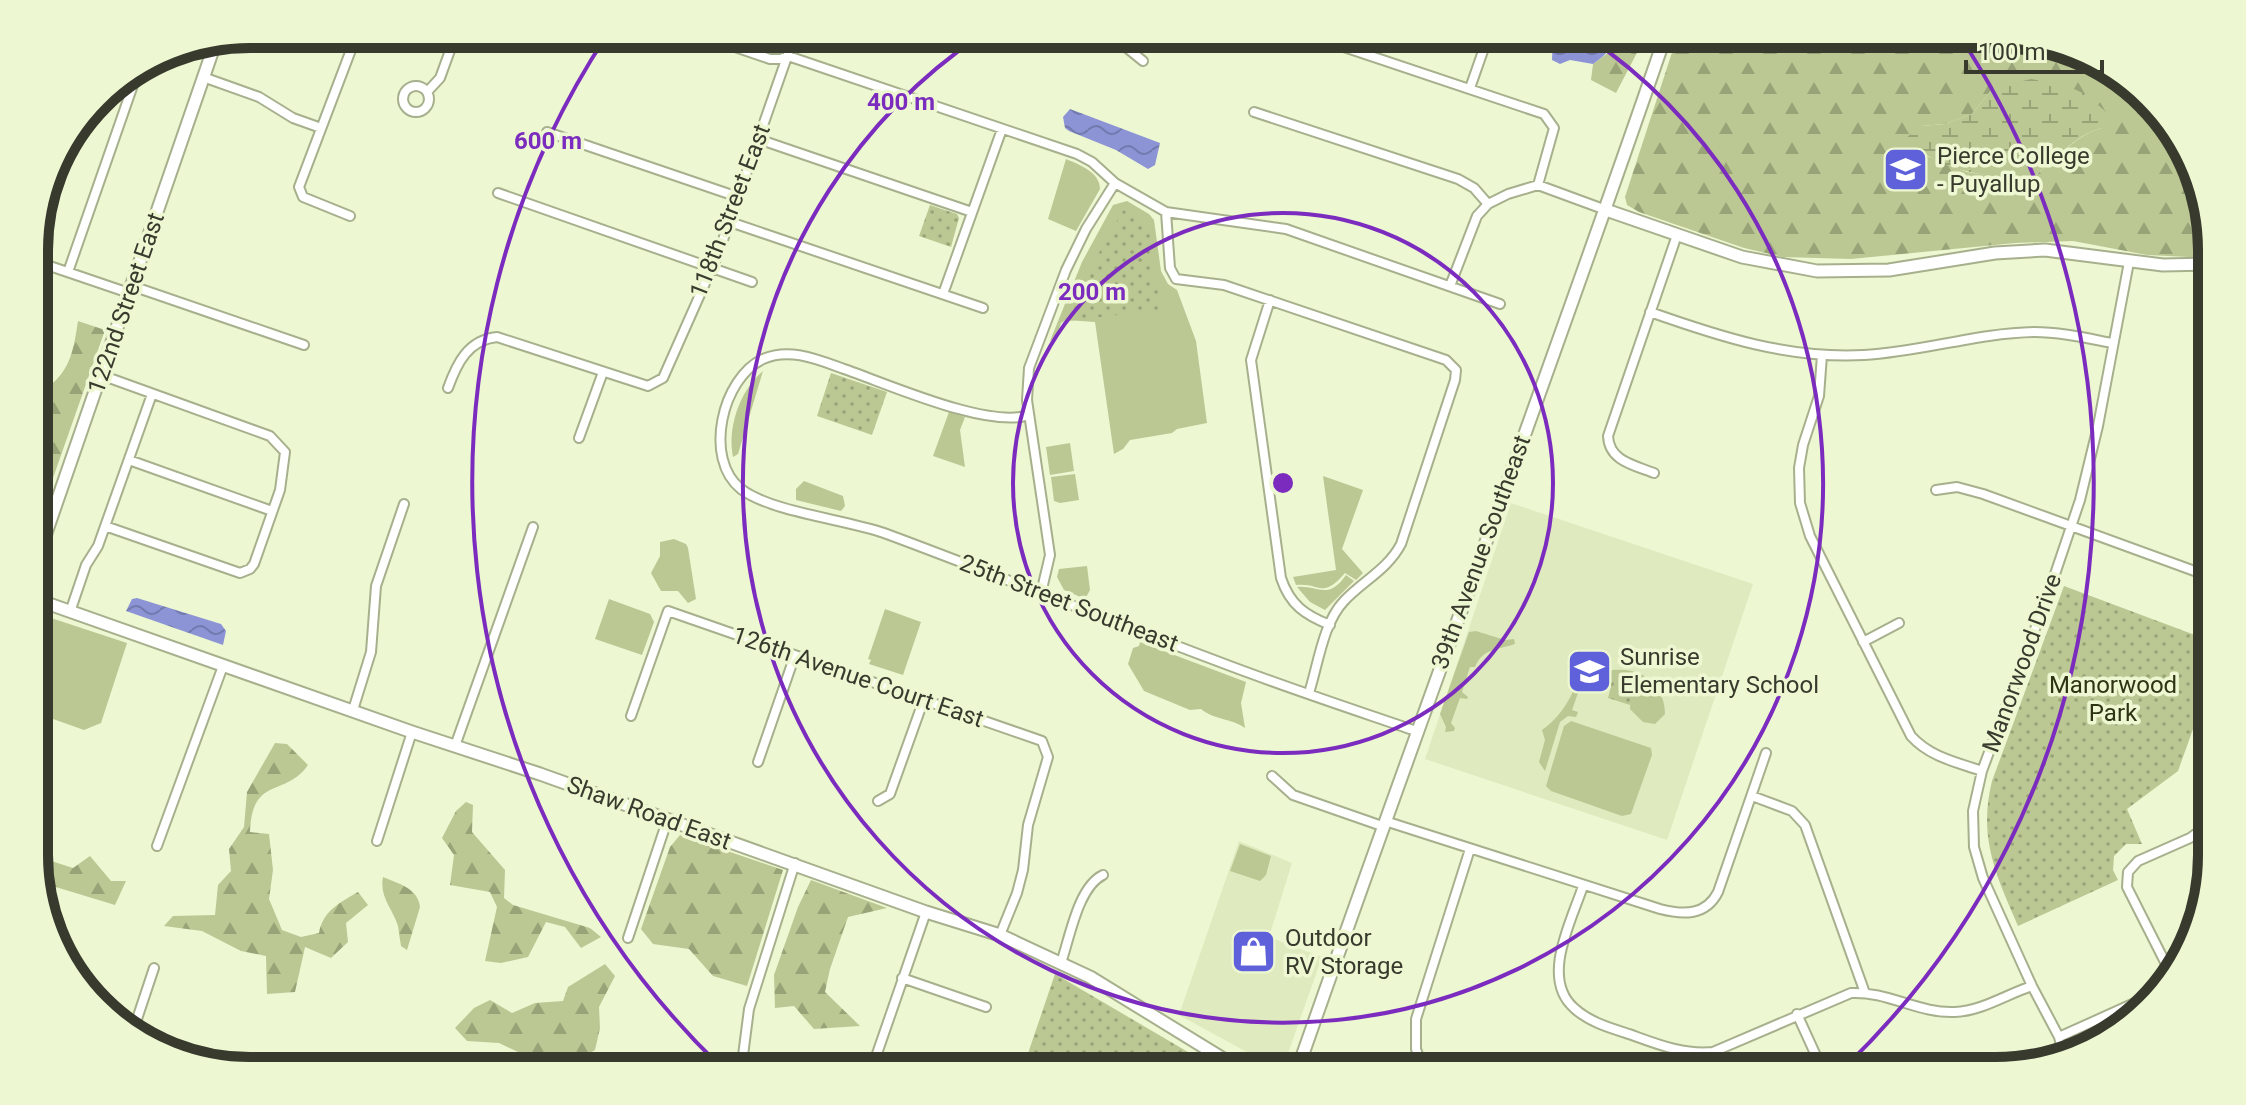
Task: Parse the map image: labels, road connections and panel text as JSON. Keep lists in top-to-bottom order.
{
  "streets": {
    "main road": ["122nd Street East", "39th Avenue Southeast", "Shaw Road East"],
    "street": [
      "118th Street East",
      "25th Street Southeast",
      "Manorwood Drive",
      "126th Avenue Court East"
    ]
  },
  "crossings": [
    ["39th Avenue Southeast", "25th Street Southeast"],
    ["126th Avenue Court East", "Shaw Road East"]
  ],
  "parks": ["Manorwood Park"],
  "places": {
    "school or university": ["Pierce College - Puyallup", "Sunrise Elementary School"],
    "shop": ["Outdoor RV Storage"]
  },
  "scale_bar": "100 m",
  "rings": ["400 m", "600 m", "200 m"]
}
